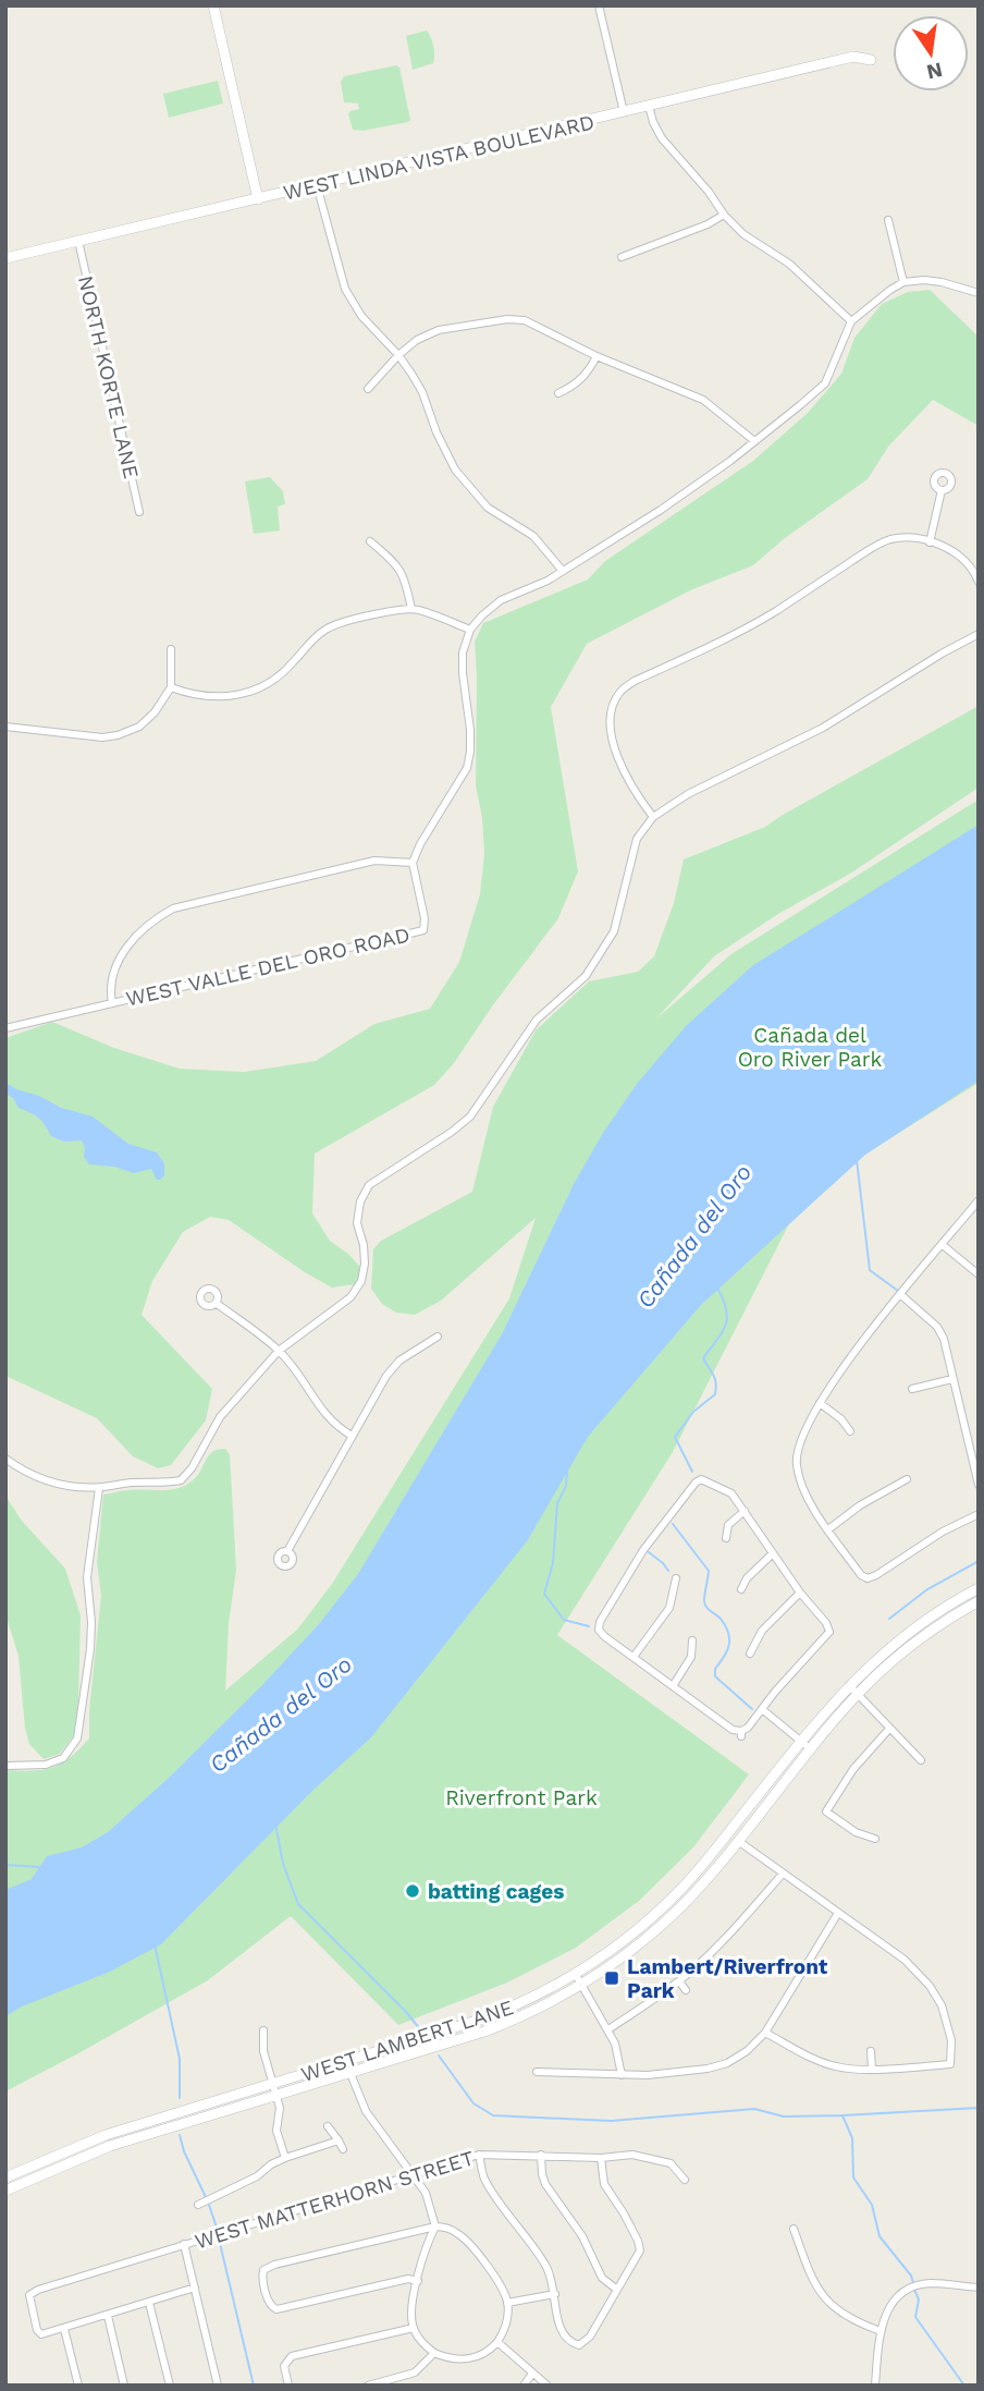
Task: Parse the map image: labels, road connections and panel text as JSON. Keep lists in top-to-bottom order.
{
  "streets": {
    "main road": ["WEST LINDA VISTA BOULEVARD", "WEST LAMBERT LANE"],
    "street": ["NORTH KORTE LANE", "WEST VALLE DEL ORO ROAD", "WEST MATTERHORN STREET"]
  },
  "crossings": [
    ["WEST LINDA VISTA BOULEVARD", "NORTH KORTE LANE"]
  ],
  "water": ["Cañada del Oro"],
  "parks": ["Cañada del Oro River Park", "Riverfront Park"],
  "places": {
    "other": ["batting cages"],
    "transit": ["Lambert/Riverfront Park"]
  },
  "north": "bottom"
}
